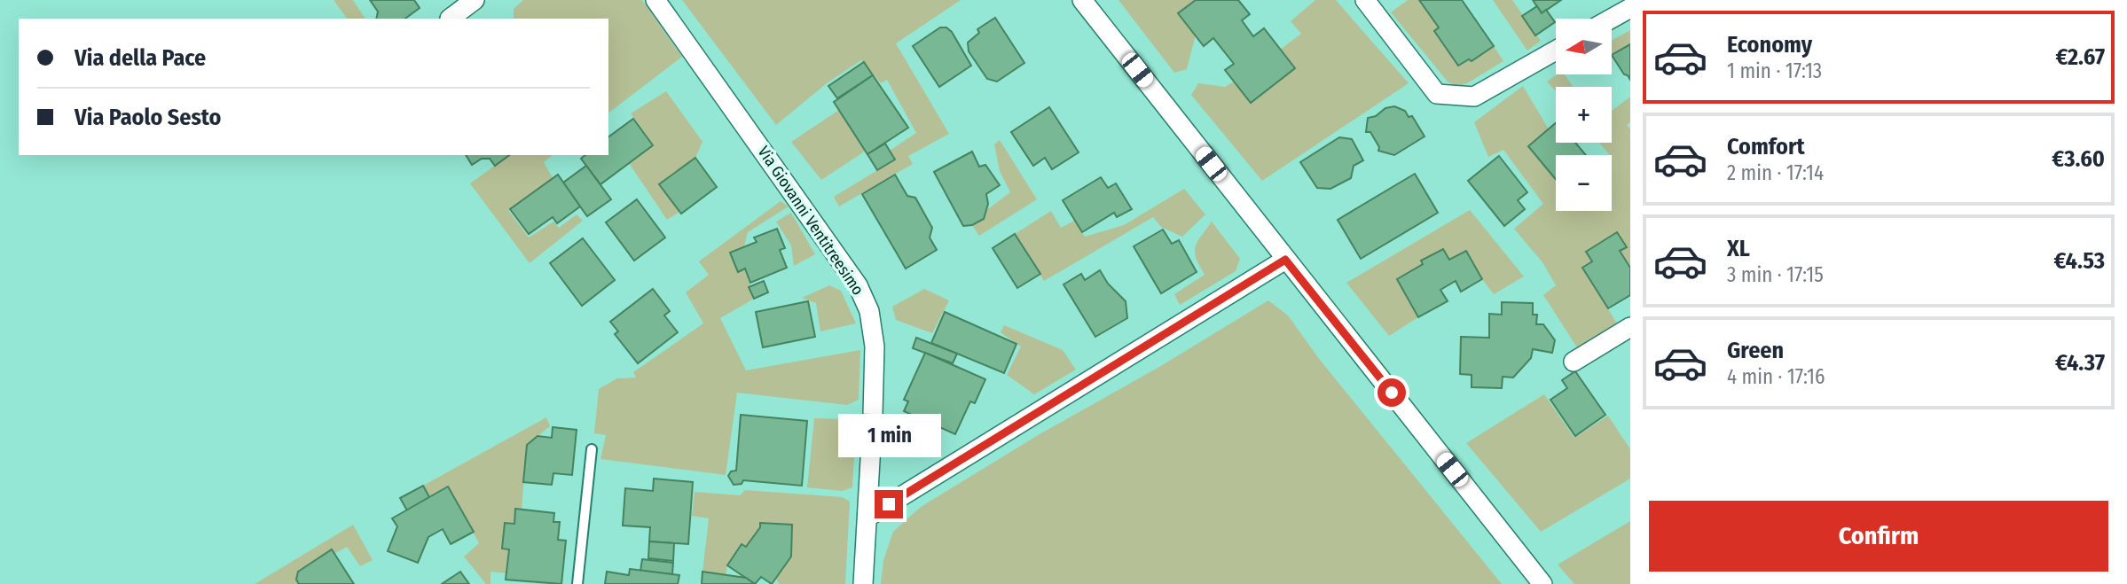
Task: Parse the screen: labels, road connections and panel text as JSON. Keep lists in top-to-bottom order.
{
  "streets": {
    "street": ["Via Giovanni Ventitreesimo"]
  },
  "north": "left",
  "page": {
    "list": [
      {
        "name": "Economy",
        "note": "1 min · 17:13",
        "value": "€2.67"
      },
      {
        "name": "Comfort",
        "note": "2 min · 17:14",
        "value": "€3.60"
      },
      {
        "name": "XL",
        "note": "3 min · 17:15",
        "value": "€4.53"
      },
      {
        "name": "Green",
        "note": "4 min · 17:16",
        "value": "€4.37"
      }
    ],
    "map_buttons": ["+", "−"],
    "banner": ["Via della Pace", "Via Paolo Sesto"],
    "bubble": "1 min",
    "buttons": "Confirm"
  }
}
